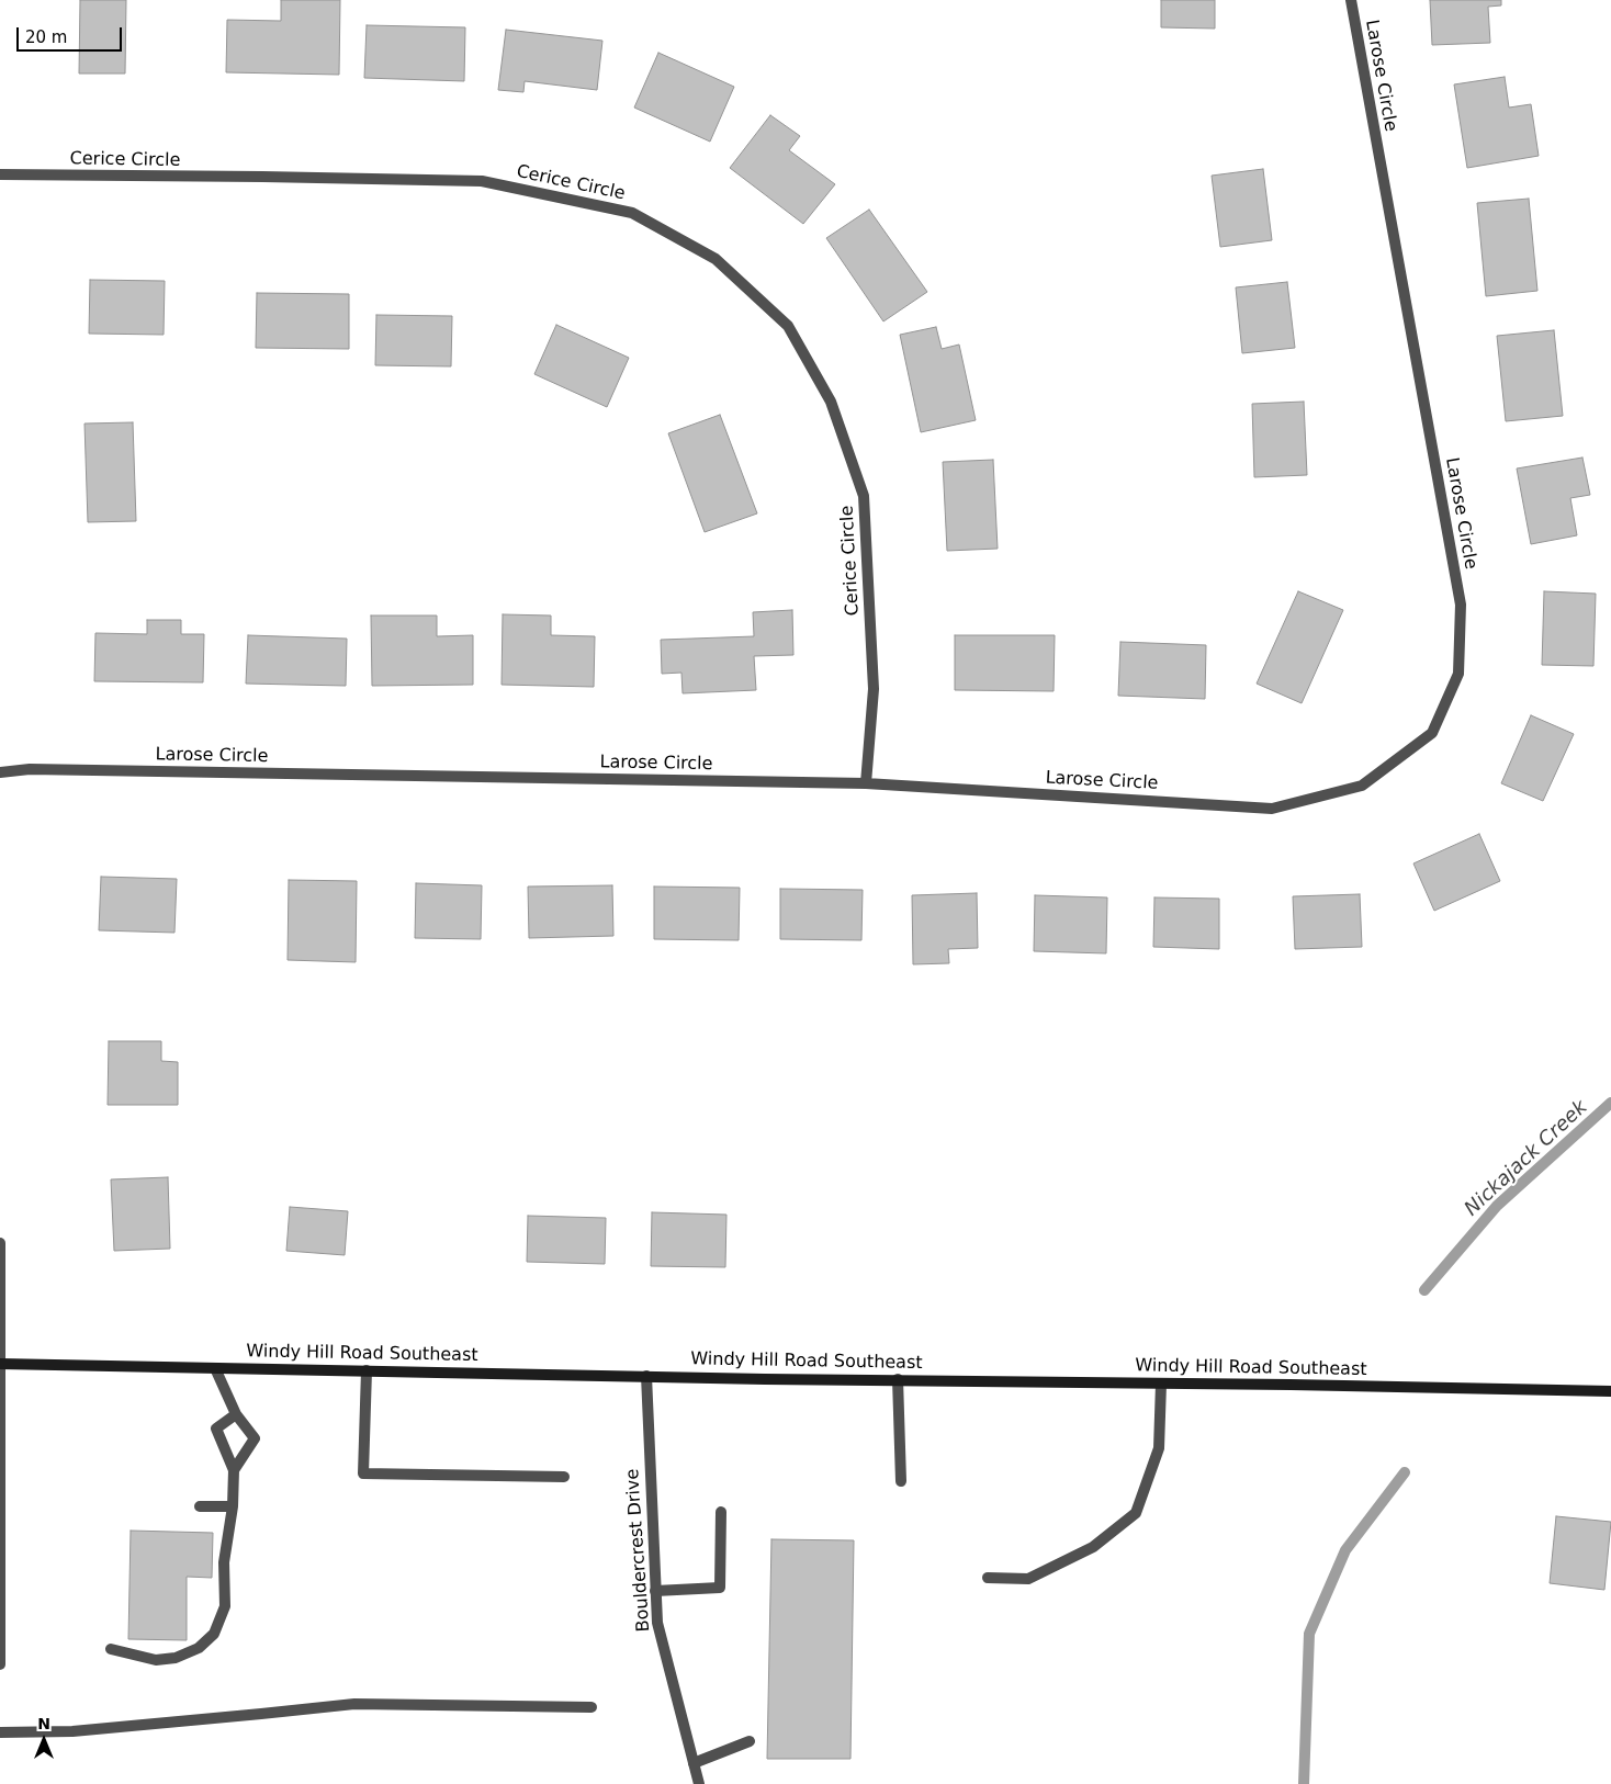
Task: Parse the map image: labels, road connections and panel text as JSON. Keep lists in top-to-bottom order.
{
  "streets": {
    "main road": ["Windy Hill Road Southeast"],
    "street": ["Larose Circle", "Cerice Circle", "Bouldercrest Drive"]
  },
  "crossings": [
    ["Larose Circle", "Cerice Circle"],
    ["Windy Hill Road Southeast", "Bouldercrest Drive"]
  ],
  "water": ["Nickajack Creek"],
  "scale_bar": "20 m",
  "north": "top"
}
